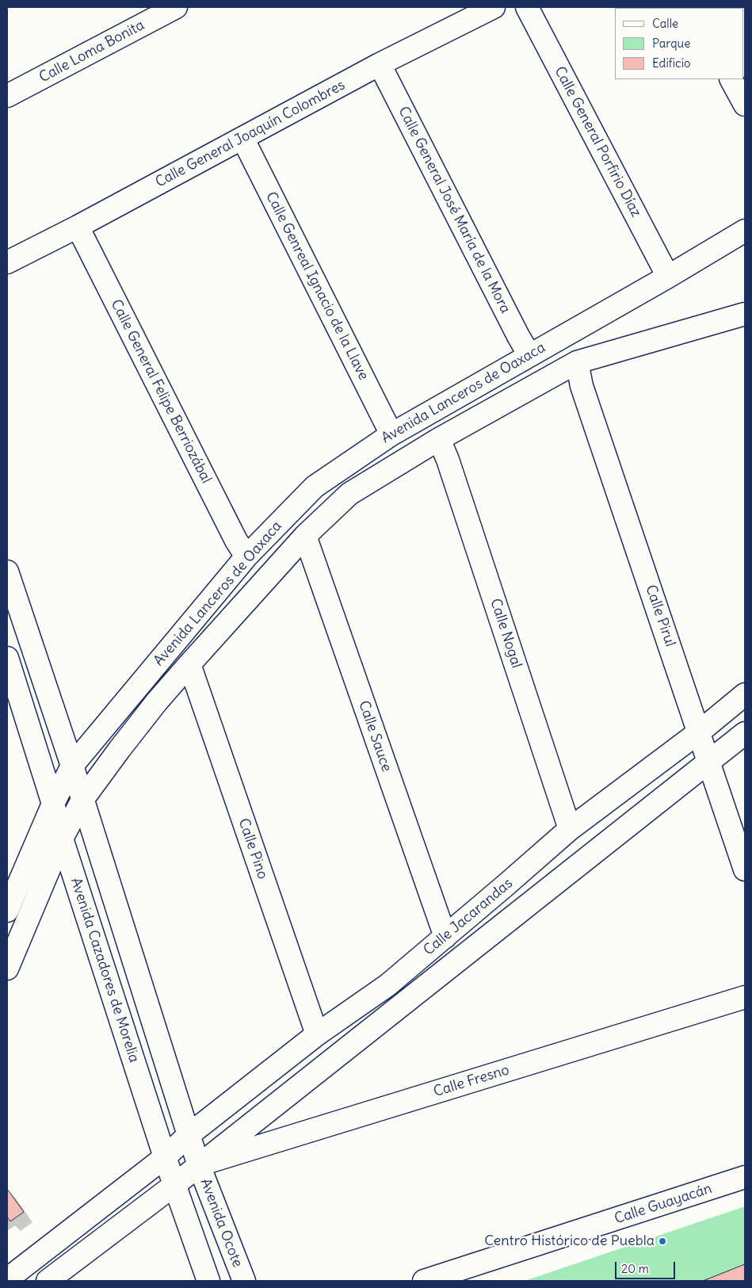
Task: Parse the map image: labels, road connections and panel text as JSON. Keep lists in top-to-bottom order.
{
  "streets": {
    "street": [
      "Calle Loma Bonita",
      "Calle General Joaquín Colombres",
      "Calle General Porfirio Díaz",
      "Calle General José María de la Mora",
      "Calle Genreal Ignacio de la Llave",
      "Calle General Felipe Berriozábal",
      "Avenida Lanceros de Oaxaca",
      "Calle Pirul",
      "Calle Nogal",
      "Calle Sauce",
      "Calle Pino",
      "Calle Jacarandas",
      "Avenida Cazadores de Morelia",
      "Calle Fresno",
      "Calle Guayacán",
      "Avenida Ocote"
    ]
  },
  "crossings": [
    ["Calle General Joaquín Colombres", "Calle General José María de la Mora"],
    ["Calle General Joaquín Colombres", "Calle Genreal Ignacio de la Llave"],
    ["Calle General Joaquín Colombres", "Calle General Felipe Berriozábal"],
    ["Calle General Porfirio Díaz", "Avenida Lanceros de Oaxaca"],
    ["Calle General José María de la Mora", "Avenida Lanceros de Oaxaca"],
    ["Calle Genreal Ignacio de la Llave", "Avenida Lanceros de Oaxaca"],
    ["Calle General Felipe Berriozábal", "Avenida Lanceros de Oaxaca"],
    ["Avenida Lanceros de Oaxaca", "Calle Pirul"],
    ["Avenida Lanceros de Oaxaca", "Calle Nogal"],
    ["Avenida Lanceros de Oaxaca", "Calle Sauce"],
    ["Avenida Lanceros de Oaxaca", "Calle Pino"],
    ["Avenida Lanceros de Oaxaca", "Avenida Cazadores de Morelia"],
    ["Calle Pirul", "Calle Jacarandas"],
    ["Calle Nogal", "Calle Jacarandas"],
    ["Calle Sauce", "Calle Jacarandas"],
    ["Calle Pino", "Calle Jacarandas"],
    ["Calle Jacarandas", "Avenida Cazadores de Morelia"],
    ["Calle Jacarandas", "Calle Fresno"],
    ["Calle Jacarandas", "Avenida Ocote"],
    ["Calle Fresno", "Avenida Ocote"]
  ],
  "places": ["Centro Histórico de Puebla"],
  "legend": ["Calle", "Parque", "Edificio"],
  "scale_bar": "20 m"
}
